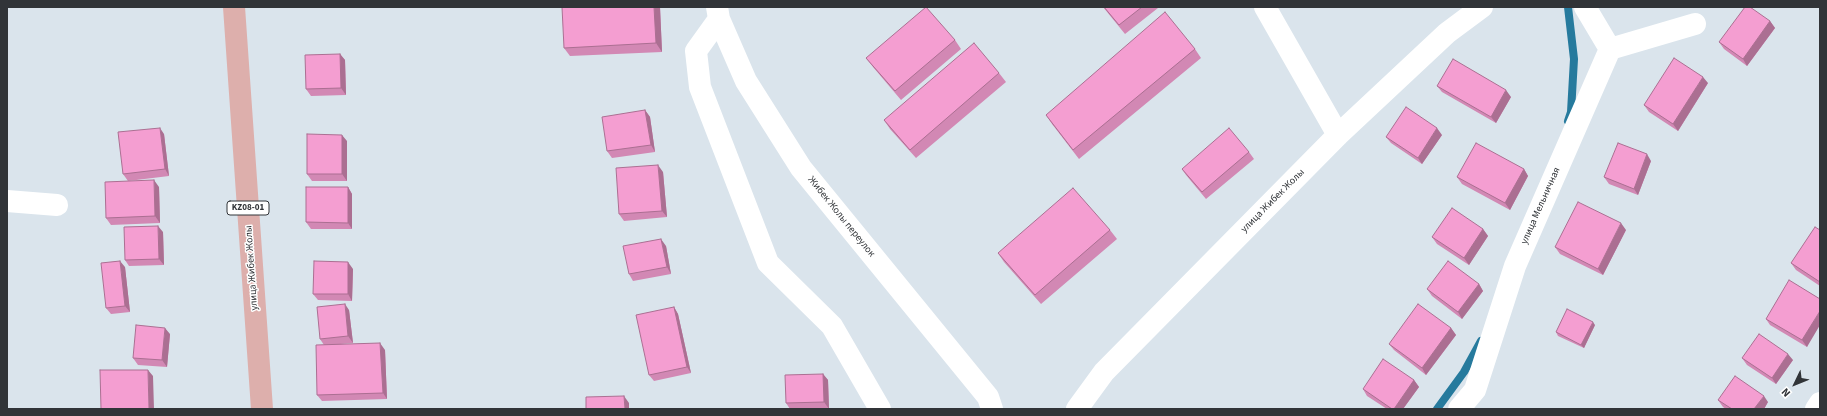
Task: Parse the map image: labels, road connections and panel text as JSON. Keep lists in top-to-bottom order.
{
  "streets": {
    "main road": ["улица Жибек Жолы", "KZ08-01"],
    "street": ["улица Мельничная", "Жибек Жолы переулок"]
  },
  "north": "bottom left"
}
